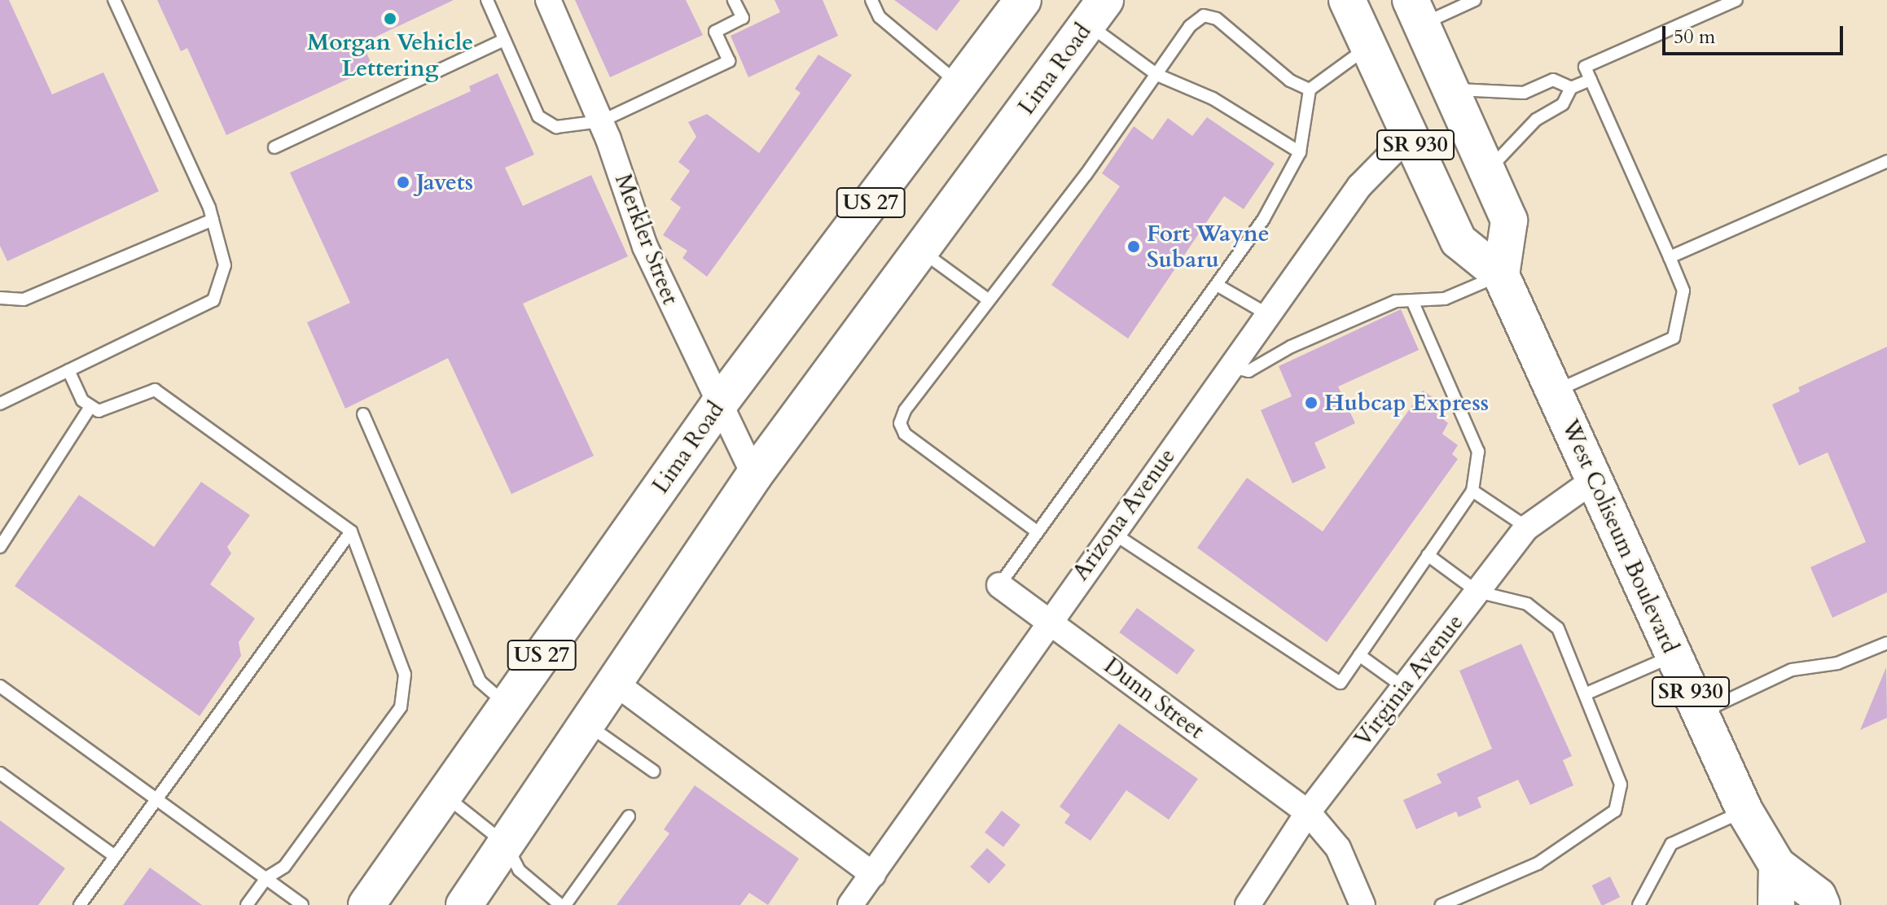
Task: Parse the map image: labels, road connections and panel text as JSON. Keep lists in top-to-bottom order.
{
  "streets": {
    "highway": [
      "Lima Road",
      "SR 930",
      "US 27",
      "West Coliseum Boulevard"
    ],
    "street": [
      "Merkler Street",
      "Arizona Avenue",
      "Virginia Avenue",
      "Dunn Street"
    ]
  },
  "crossings": [
    ["Lima Road", "Merkler Street"],
    ["SR 930", "West Coliseum Boulevard"],
    ["Arizona Avenue", "West Coliseum Boulevard"],
    ["Arizona Avenue", "Dunn Street"],
    ["West Coliseum Boulevard", "Virginia Avenue"],
    ["Virginia Avenue", "Dunn Street"]
  ],
  "places": [
    "Morgan Vehicle Lettering",
    "Javets",
    "Fort Wayne Subaru",
    "Hubcap Express"
  ],
  "scale_bar": "50 m"
}
